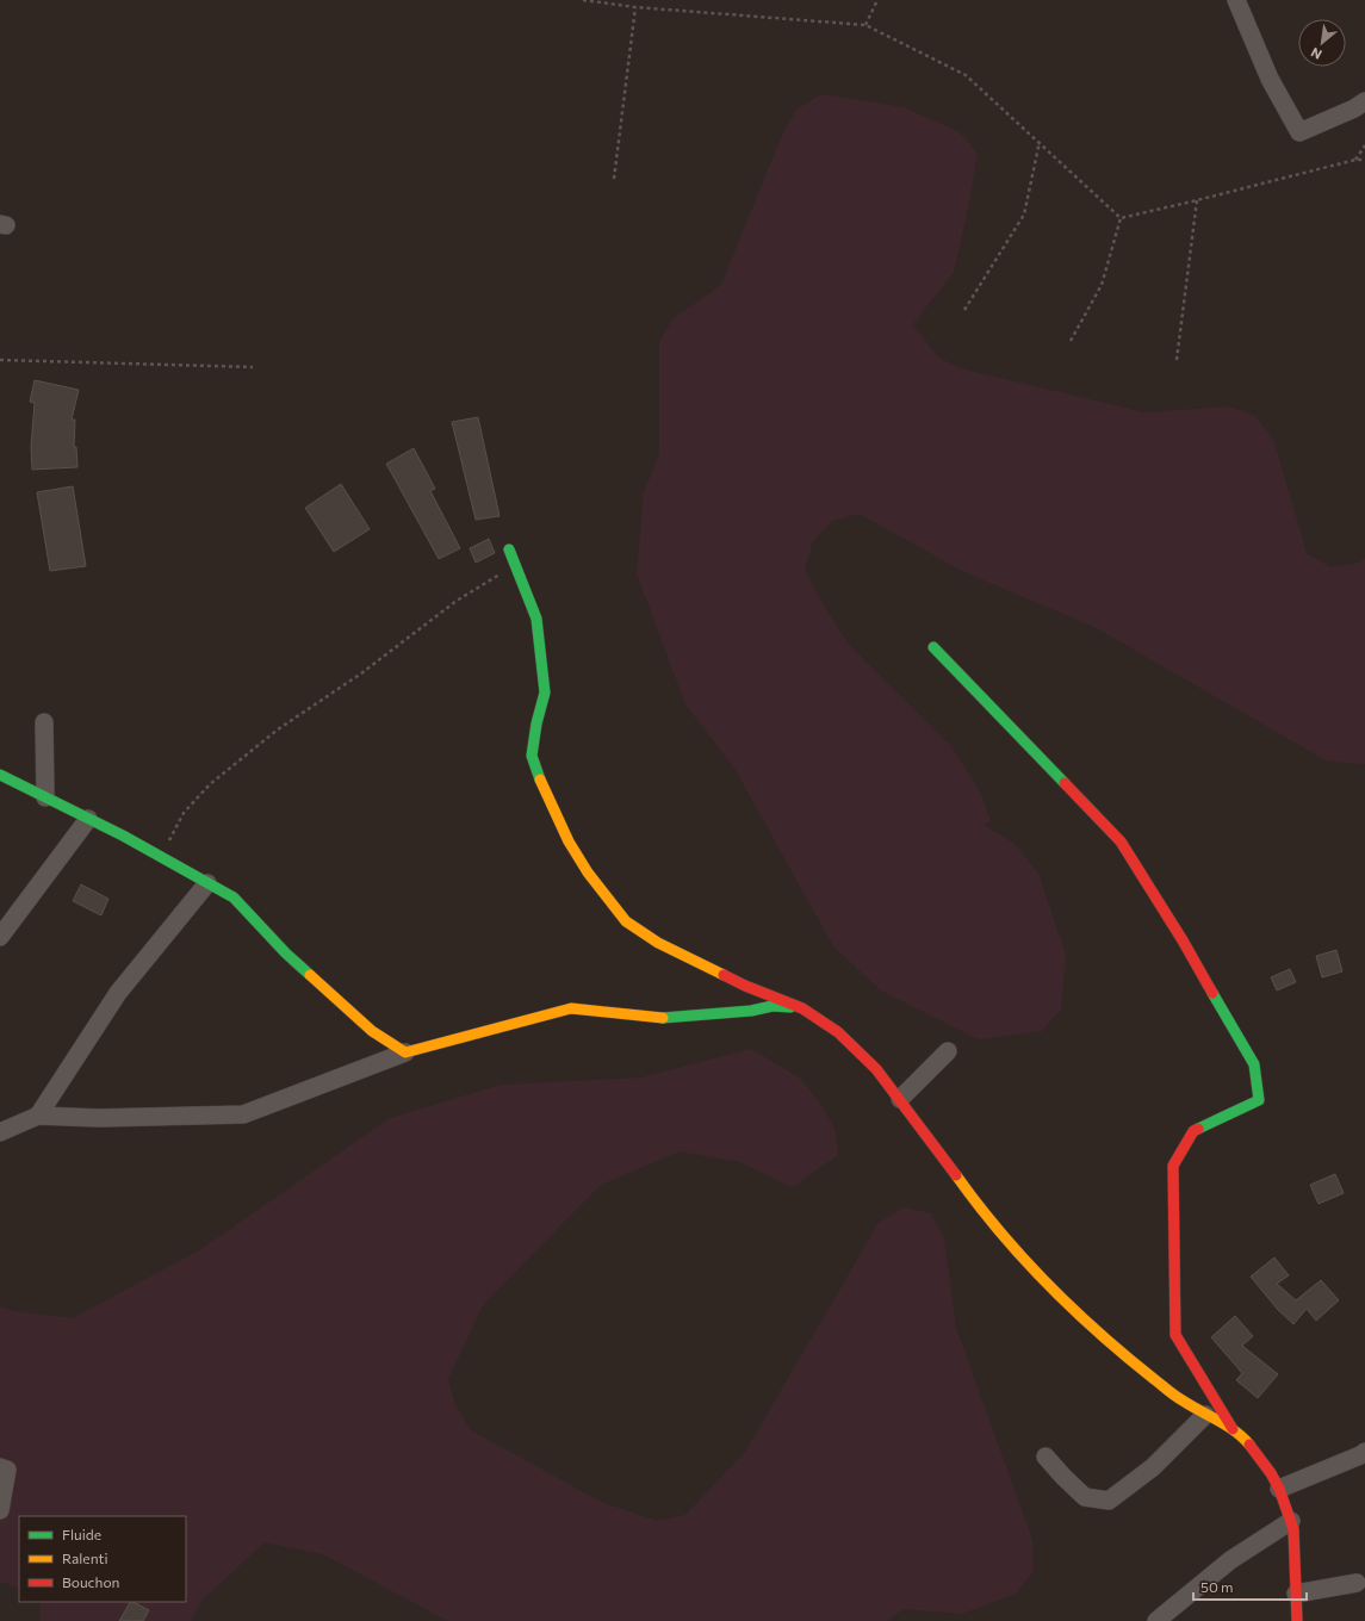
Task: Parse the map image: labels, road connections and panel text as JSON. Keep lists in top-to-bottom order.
{
  "legend": ["Fluide", "Ralenti", "Bouchon"],
  "scale_bar": "50 m",
  "north": "bottom left"
}
